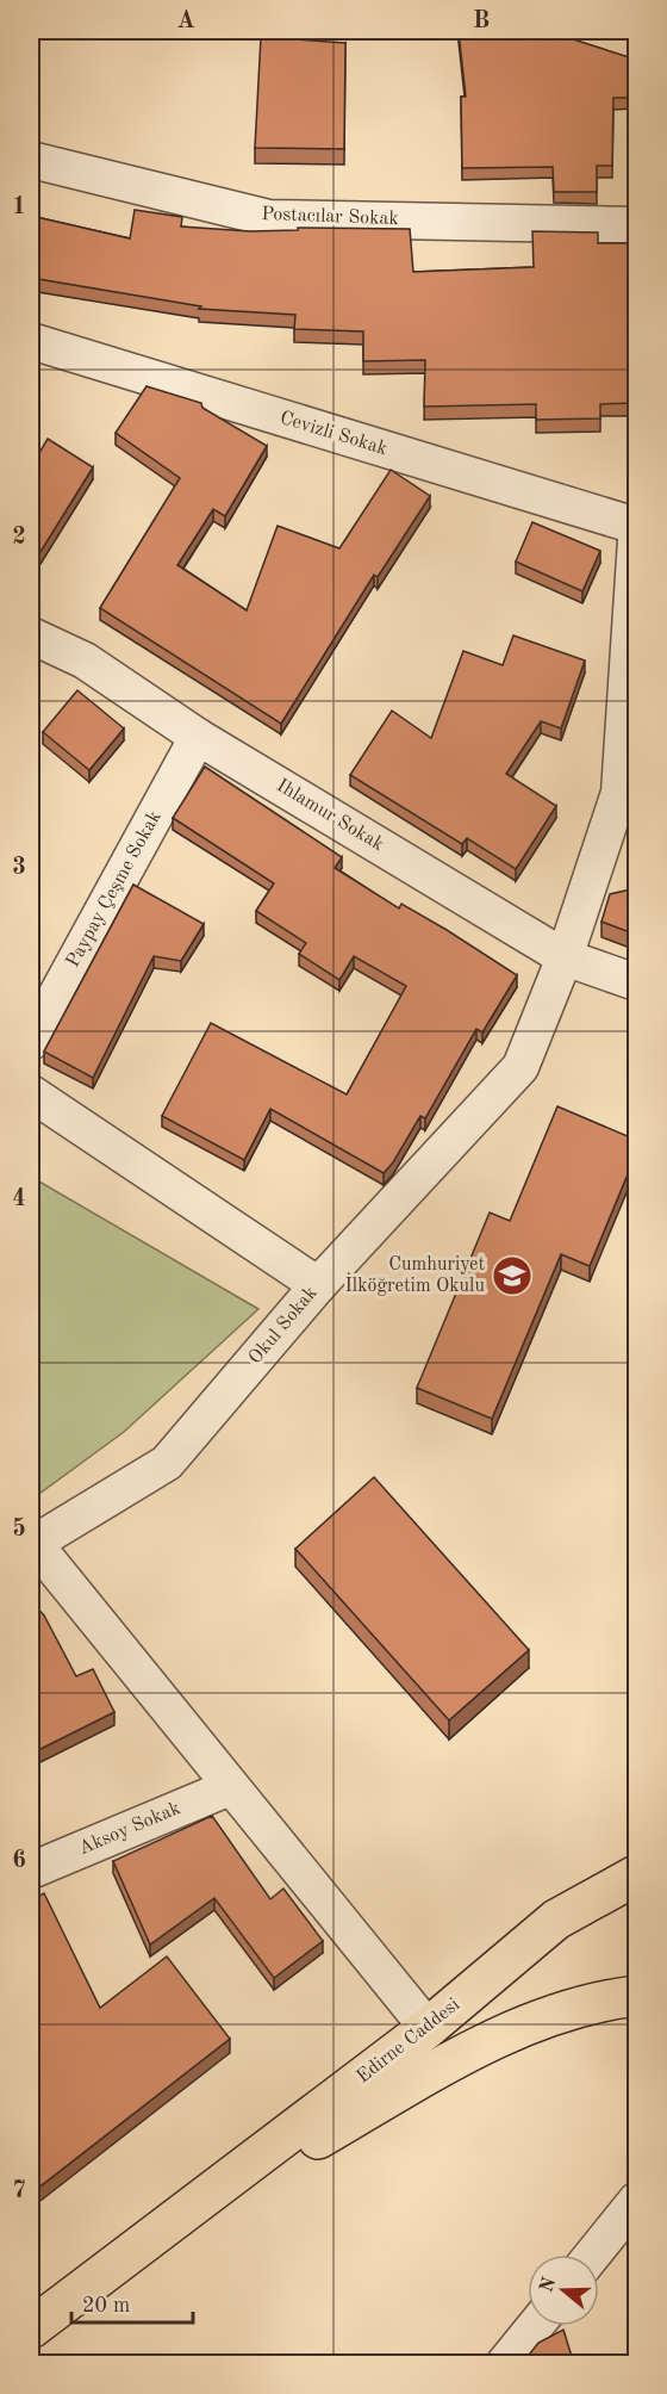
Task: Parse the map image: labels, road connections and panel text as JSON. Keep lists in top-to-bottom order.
{
  "streets": {
    "main road": ["Edirne Caddesi"],
    "street": [
      "Postacılar Sokak",
      "Cevizli Sokak",
      "Ihlamur Sokak",
      "Paypay Çeşme Sokak",
      "Okul Sokak",
      "Aksoy Sokak"
    ]
  },
  "crossings": [
    ["Ihlamur Sokak", "Paypay Çeşme Sokak"],
    ["Ihlamur Sokak", "Okul Sokak"]
  ],
  "places": {
    "school or university": ["Cumhuriyet İlköğretim Okulu"]
  },
  "scale_bar": "20 m",
  "north": "left",
  "grid": {
    "columns": ["A", "B"],
    "rows": [
      "1",
      "2",
      "3",
      "4",
      "5",
      "6",
      "7"
    ]
  }
}
